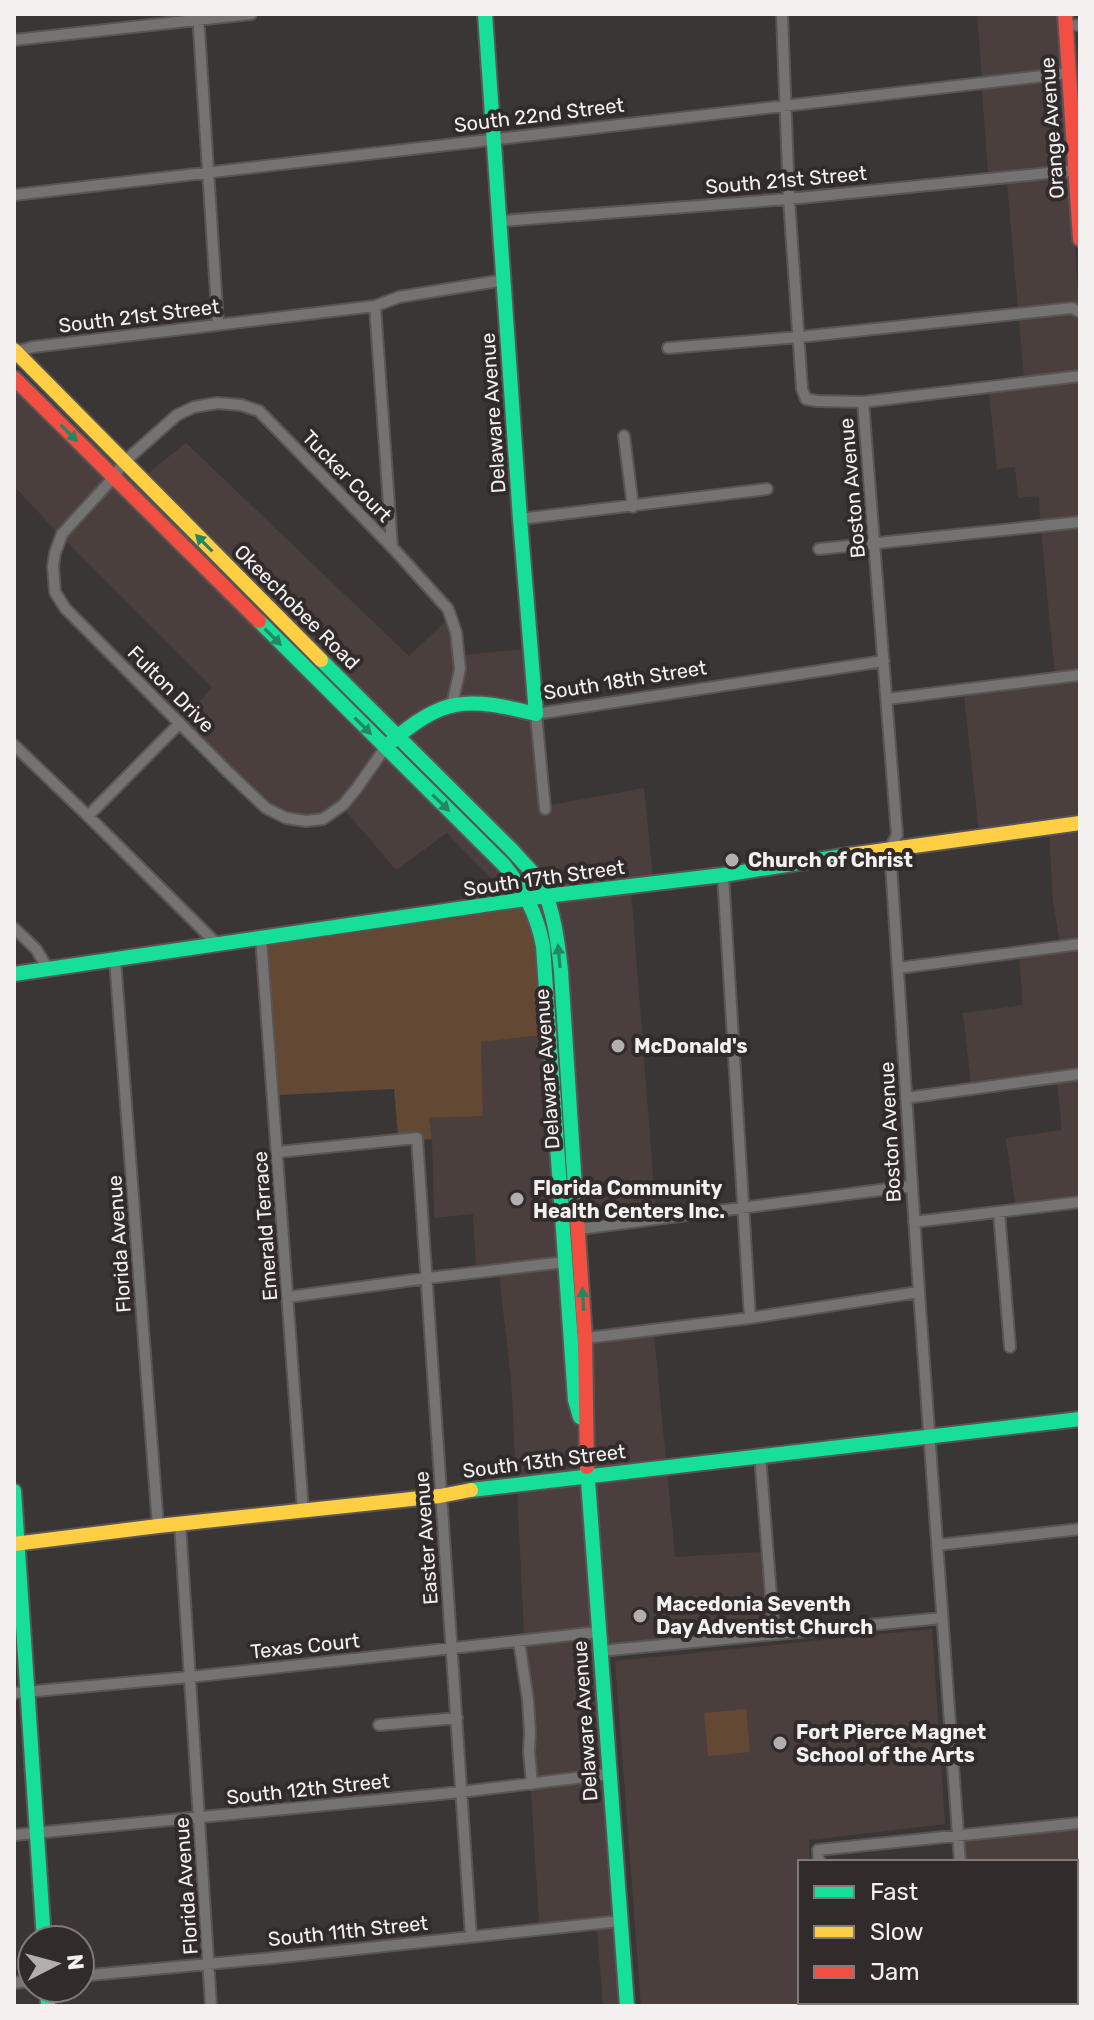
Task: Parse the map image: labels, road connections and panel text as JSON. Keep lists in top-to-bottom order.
{
  "streets": {
    "street": [
      "South 22nd Street",
      "Orange Avenue",
      "South 21st Street",
      "Delaware Avenue",
      "Tucker Court",
      "Boston Avenue",
      "Okeechobee Road",
      "South 18th Street",
      "Fulton Drive",
      "South 17th Street",
      "Emerald Terrace",
      "Florida Avenue",
      "South 13th Street",
      "Easter Avenue",
      "Texas Court",
      "South 12th Street",
      "South 11th Street"
    ]
  },
  "crossings": [
    ["South 22nd Street", "Orange Avenue"],
    ["South 22nd Street", "Delaware Avenue"],
    ["Orange Avenue", "South 21st Street"],
    ["South 21st Street", "Delaware Avenue"],
    ["South 21st Street", "Okeechobee Road"],
    ["Delaware Avenue", "Okeechobee Road"],
    ["Delaware Avenue", "South 18th Street"],
    ["Delaware Avenue", "South 17th Street"],
    ["Delaware Avenue", "South 13th Street"],
    ["Delaware Avenue", "Texas Court"],
    ["Delaware Avenue", "South 12th Street"],
    ["Delaware Avenue", "South 11th Street"],
    ["Tucker Court", "Okeechobee Road"],
    ["Tucker Court", "South 18th Street"],
    ["Tucker Court", "Fulton Drive"],
    ["Boston Avenue", "South 18th Street"],
    ["Boston Avenue", "South 17th Street"],
    ["Boston Avenue", "South 13th Street"],
    ["Okeechobee Road", "South 18th Street"],
    ["Okeechobee Road", "Fulton Drive"],
    ["Okeechobee Road", "South 17th Street"],
    ["South 18th Street", "Fulton Drive"],
    ["South 17th Street", "Emerald Terrace"],
    ["South 17th Street", "Florida Avenue"],
    ["Emerald Terrace", "South 13th Street"],
    ["Emerald Terrace", "Easter Avenue"],
    ["Florida Avenue", "South 13th Street"],
    ["Florida Avenue", "Texas Court"],
    ["Florida Avenue", "South 12th Street"],
    ["Florida Avenue", "South 11th Street"],
    ["South 13th Street", "Easter Avenue"],
    ["Easter Avenue", "Texas Court"],
    ["Easter Avenue", "South 12th Street"],
    ["Easter Avenue", "South 11th Street"]
  ],
  "places": [
    "Church of Christ",
    "McDonald's",
    "Florida Community Health Centers Inc.",
    "Macedonia Seventh Day Adventist Church",
    "Fort Pierce Magnet School of the Arts"
  ],
  "legend": ["Fast", "Slow", "Jam"],
  "north": "right"
}
